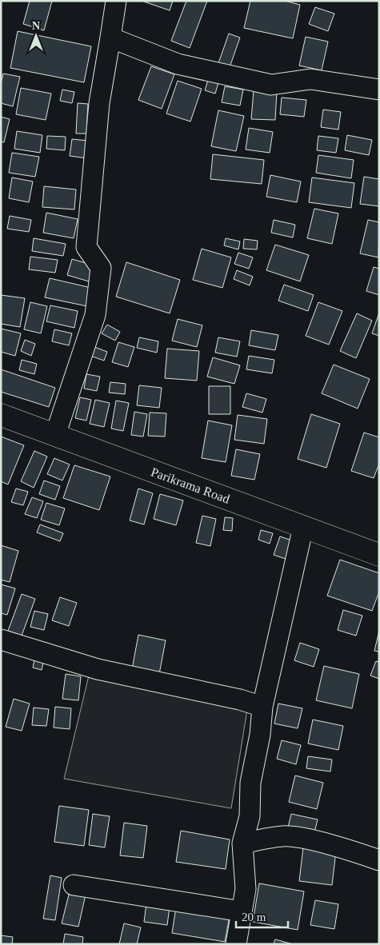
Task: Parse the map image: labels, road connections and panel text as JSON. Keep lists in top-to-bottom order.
{
  "streets": {
    "main road": ["Parikrama Road"]
  },
  "scale_bar": "20 m",
  "north": "top"
}
